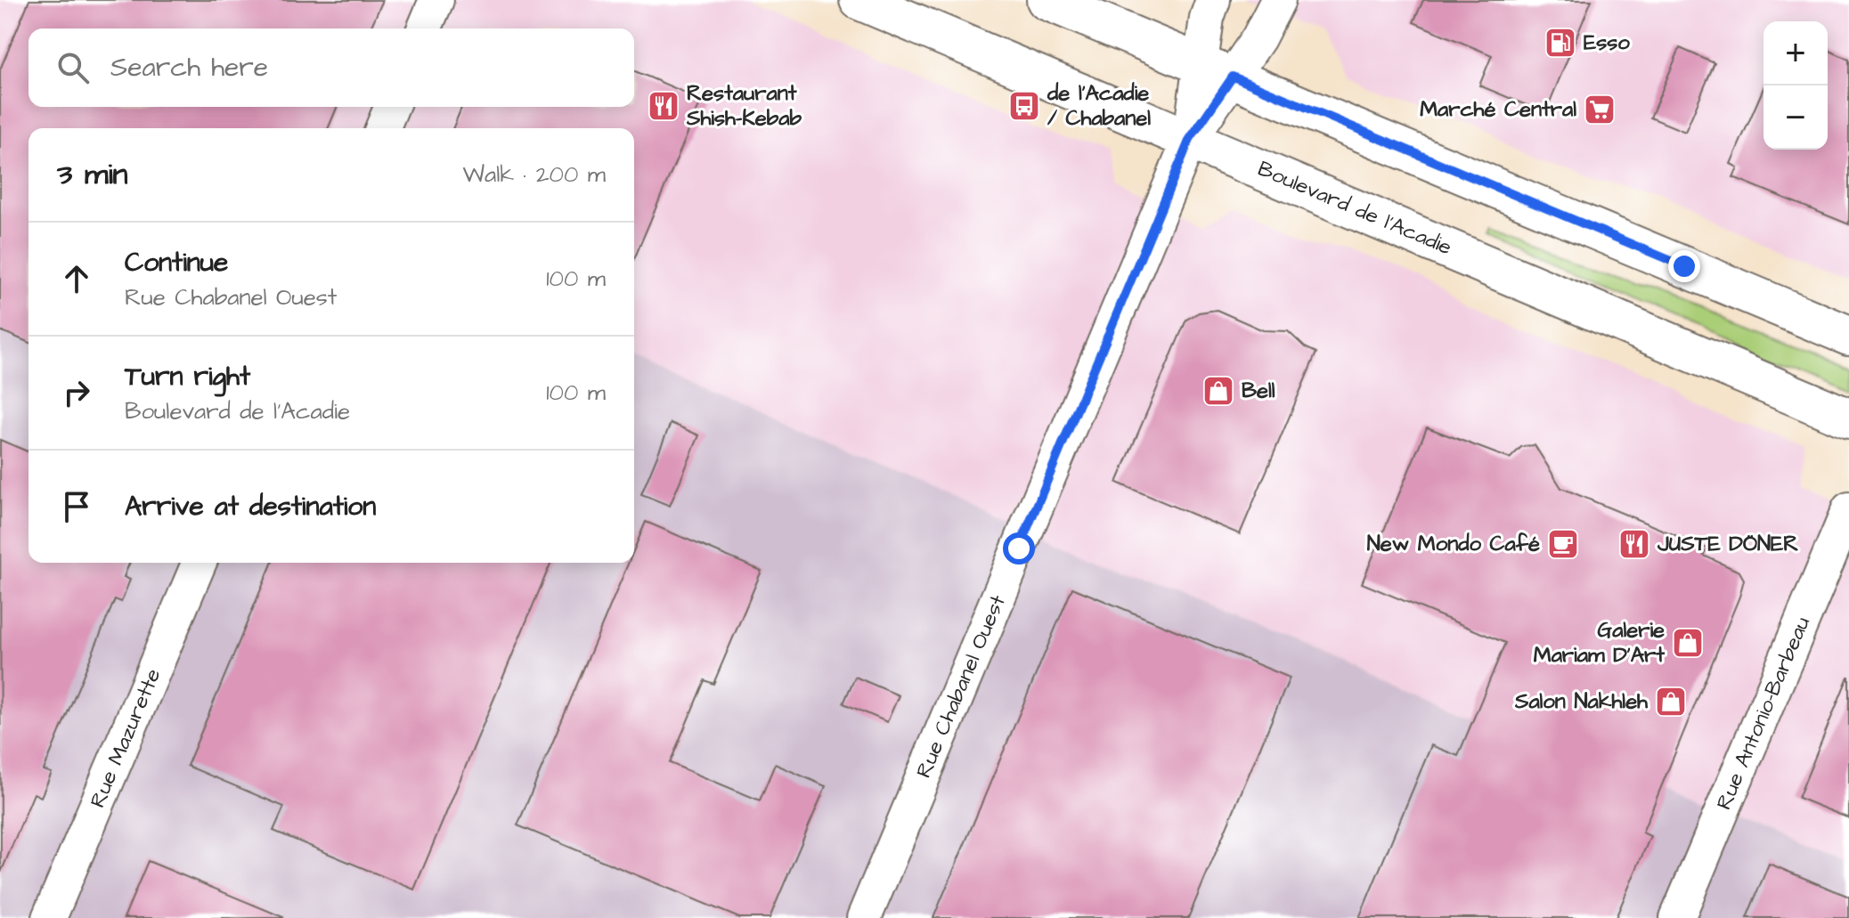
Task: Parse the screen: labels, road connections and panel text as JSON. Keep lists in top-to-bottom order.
{
  "streets": {
    "main road": ["Boulevard de l'Acadie"],
    "street": ["Rue Chabanel Ouest", "Rue Antonio-Barbeau", "Rue Mazurette"]
  },
  "crossings": [
    ["Boulevard de l'Acadie", "Rue Chabanel Ouest"]
  ],
  "places": {
    "fuel station": ["Esso"],
    "restaurant": ["Restaurant Shish-Kebab", "JUSTE DÖNER"],
    "bus stop": ["de l'Acadie / Chabanel"],
    "supermarket": ["Marché Central"],
    "shop": ["Bell", "Galerie Mariam D'Art", "Salon Nakhleh"],
    "cafe": ["New Mondo Café"]
  },
  "page": {
    "map_buttons": ["+", "−"],
    "search": "Search here",
    "heading": ["3 min", "Walk · 200 m"],
    "list": [
      ["Continue", "Rue Chabanel Ouest", "100 m"],
      ["Turn right", "Boulevard de l'Acadie", "100 m"],
      "Arrive at destination"
    ]
  }
}
